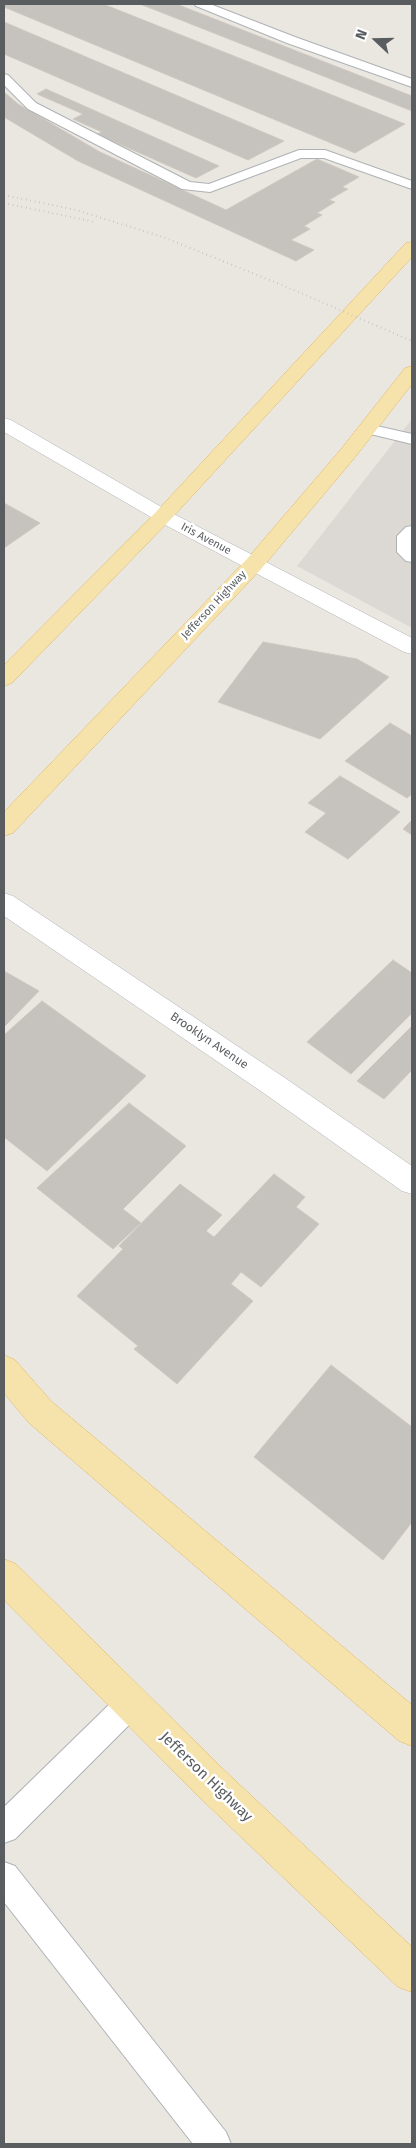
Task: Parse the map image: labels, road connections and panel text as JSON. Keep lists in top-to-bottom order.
{
  "streets": {
    "main road": ["Jefferson Highway"],
    "street": ["Iris Avenue", "Brooklyn Avenue"]
  },
  "crossings": [
    ["Iris Avenue", "Jefferson Highway"]
  ],
  "north": "left"
}
